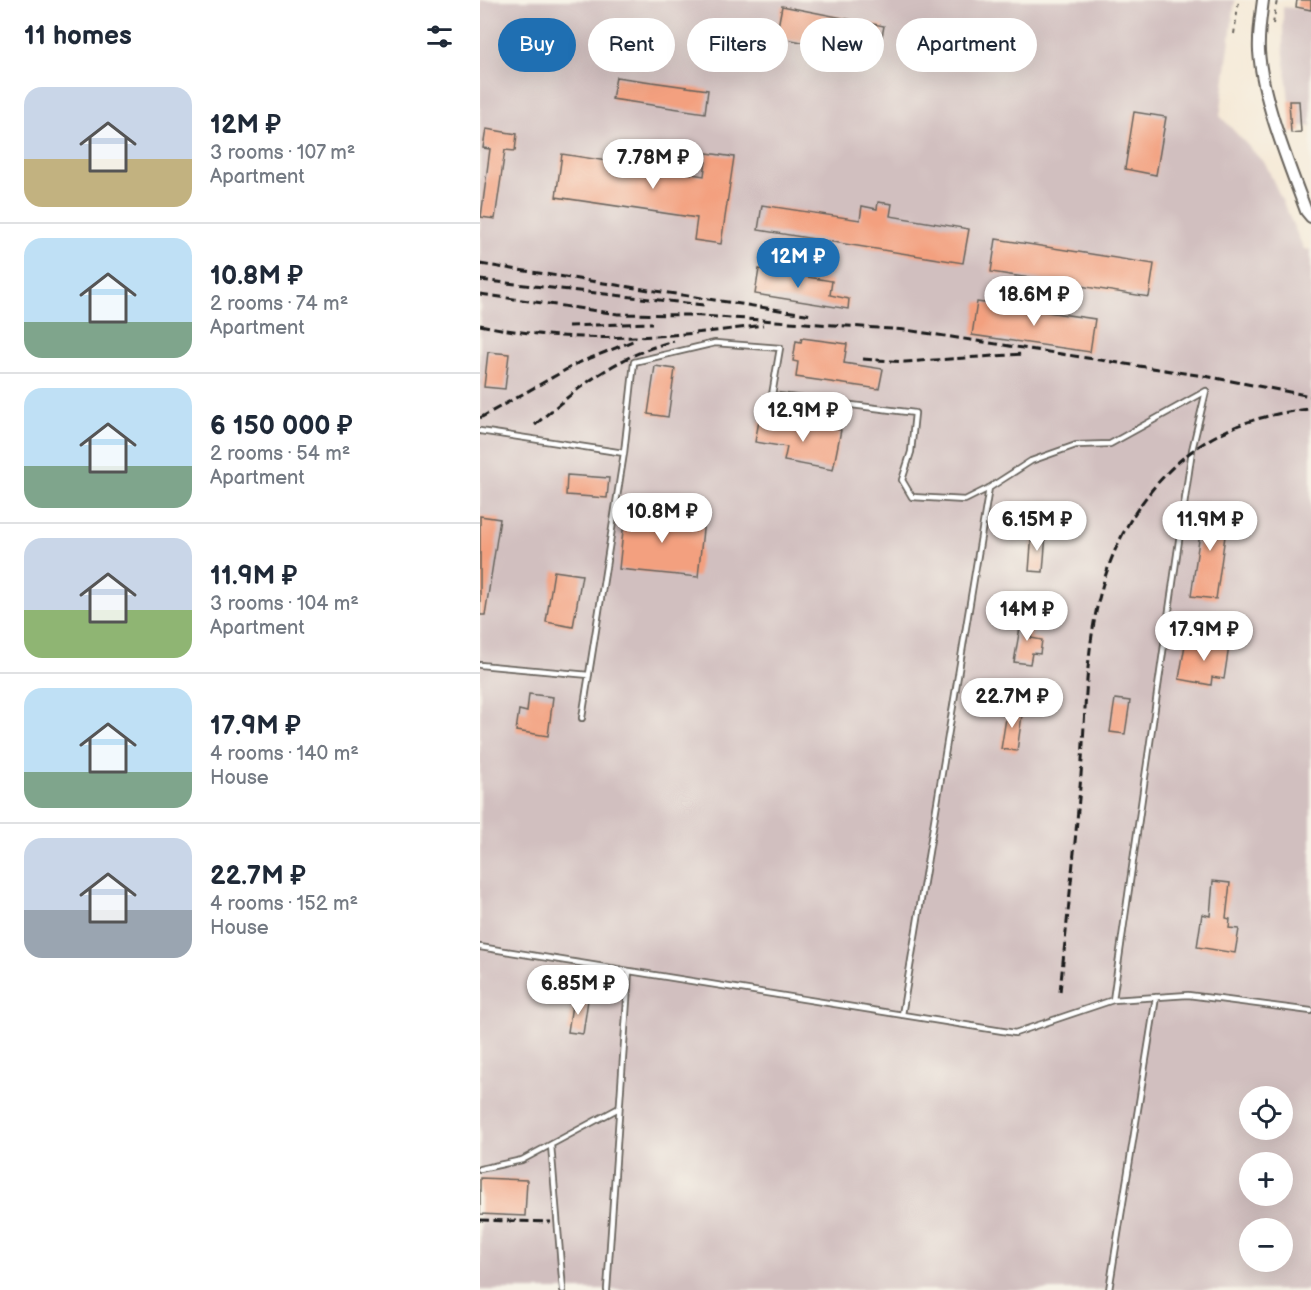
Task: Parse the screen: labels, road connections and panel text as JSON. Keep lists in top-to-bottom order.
{
  "page": {
    "heading": "11 homes",
    "chip": [
      "Buy",
      "Rent",
      "Filters",
      "New",
      "Apartment"
    ],
    "list": [
      {
        "name": "12M ₽",
        "note": "3 rooms · 107 m² · Apartment"
      },
      {
        "name": "10.8M ₽",
        "note": "2 rooms · 74 m² · Apartment"
      },
      {
        "name": "6 150 000 ₽",
        "note": "2 rooms · 54 m² · Apartment"
      },
      {
        "name": "11.9M ₽",
        "note": "3 rooms · 104 m² · Apartment"
      },
      {
        "name": "17.9M ₽",
        "note": "4 rooms · 140 m² · House"
      },
      {
        "name": "22.7M ₽",
        "note": "4 rooms · 152 m² · House"
      }
    ],
    "price": [
      "7.78M ₽",
      "12M ₽",
      "18.6M ₽",
      "12.9M ₽",
      "10.8M ₽",
      "6.15M ₽",
      "11.9M ₽",
      "14M ₽",
      "17.9M ₽",
      "22.7M ₽",
      "6.85M ₽"
    ],
    "map_buttons": ["+", "−"]
  }
}
